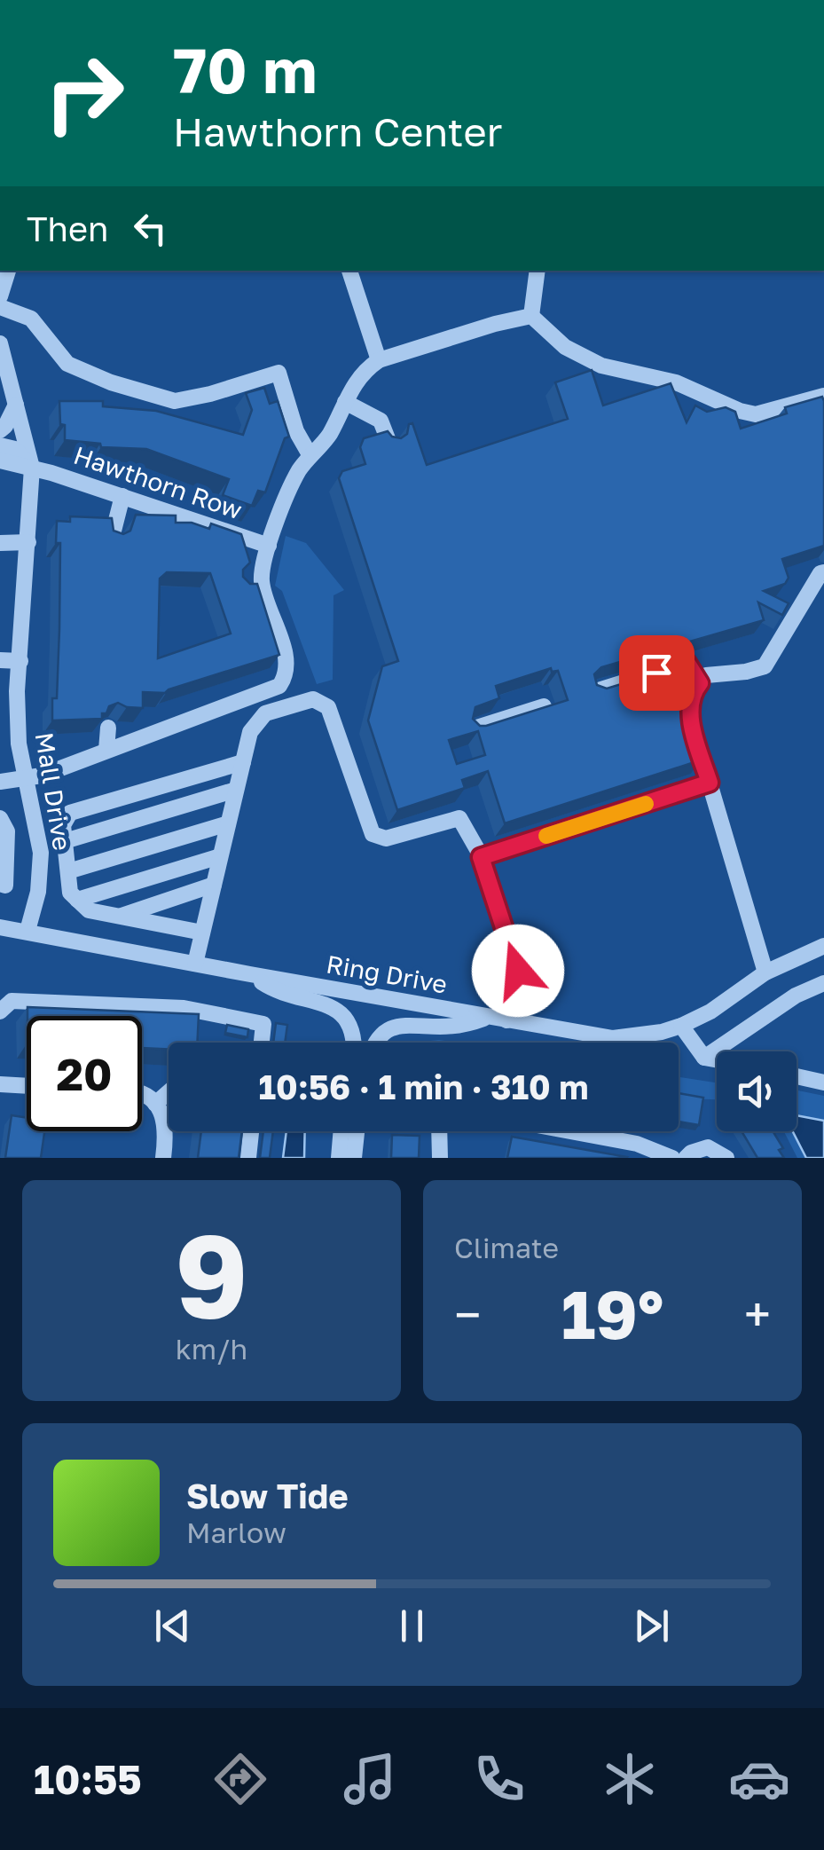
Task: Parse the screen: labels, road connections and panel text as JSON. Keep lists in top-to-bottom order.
{
  "streets": {
    "street": ["Hawthorn Row", "Mall Drive", "Ring Drive"]
  },
  "crossings": [
    ["Hawthorn Row", "Mall Drive"],
    ["Mall Drive", "Ring Drive"]
  ],
  "page": {
    "turn": ["70 m", "Hawthorn Center"],
    "then": "Then",
    "limit": "20",
    "trip": "10:56 · 1 min · 310 m",
    "tile": [
      ["9", "km/h"],
      "Climate"
    ],
    "heat": ["−", "19°", "+"],
    "song": ["Slow Tide", "Marlow"],
    "tabs": "10:55"
  }
}
